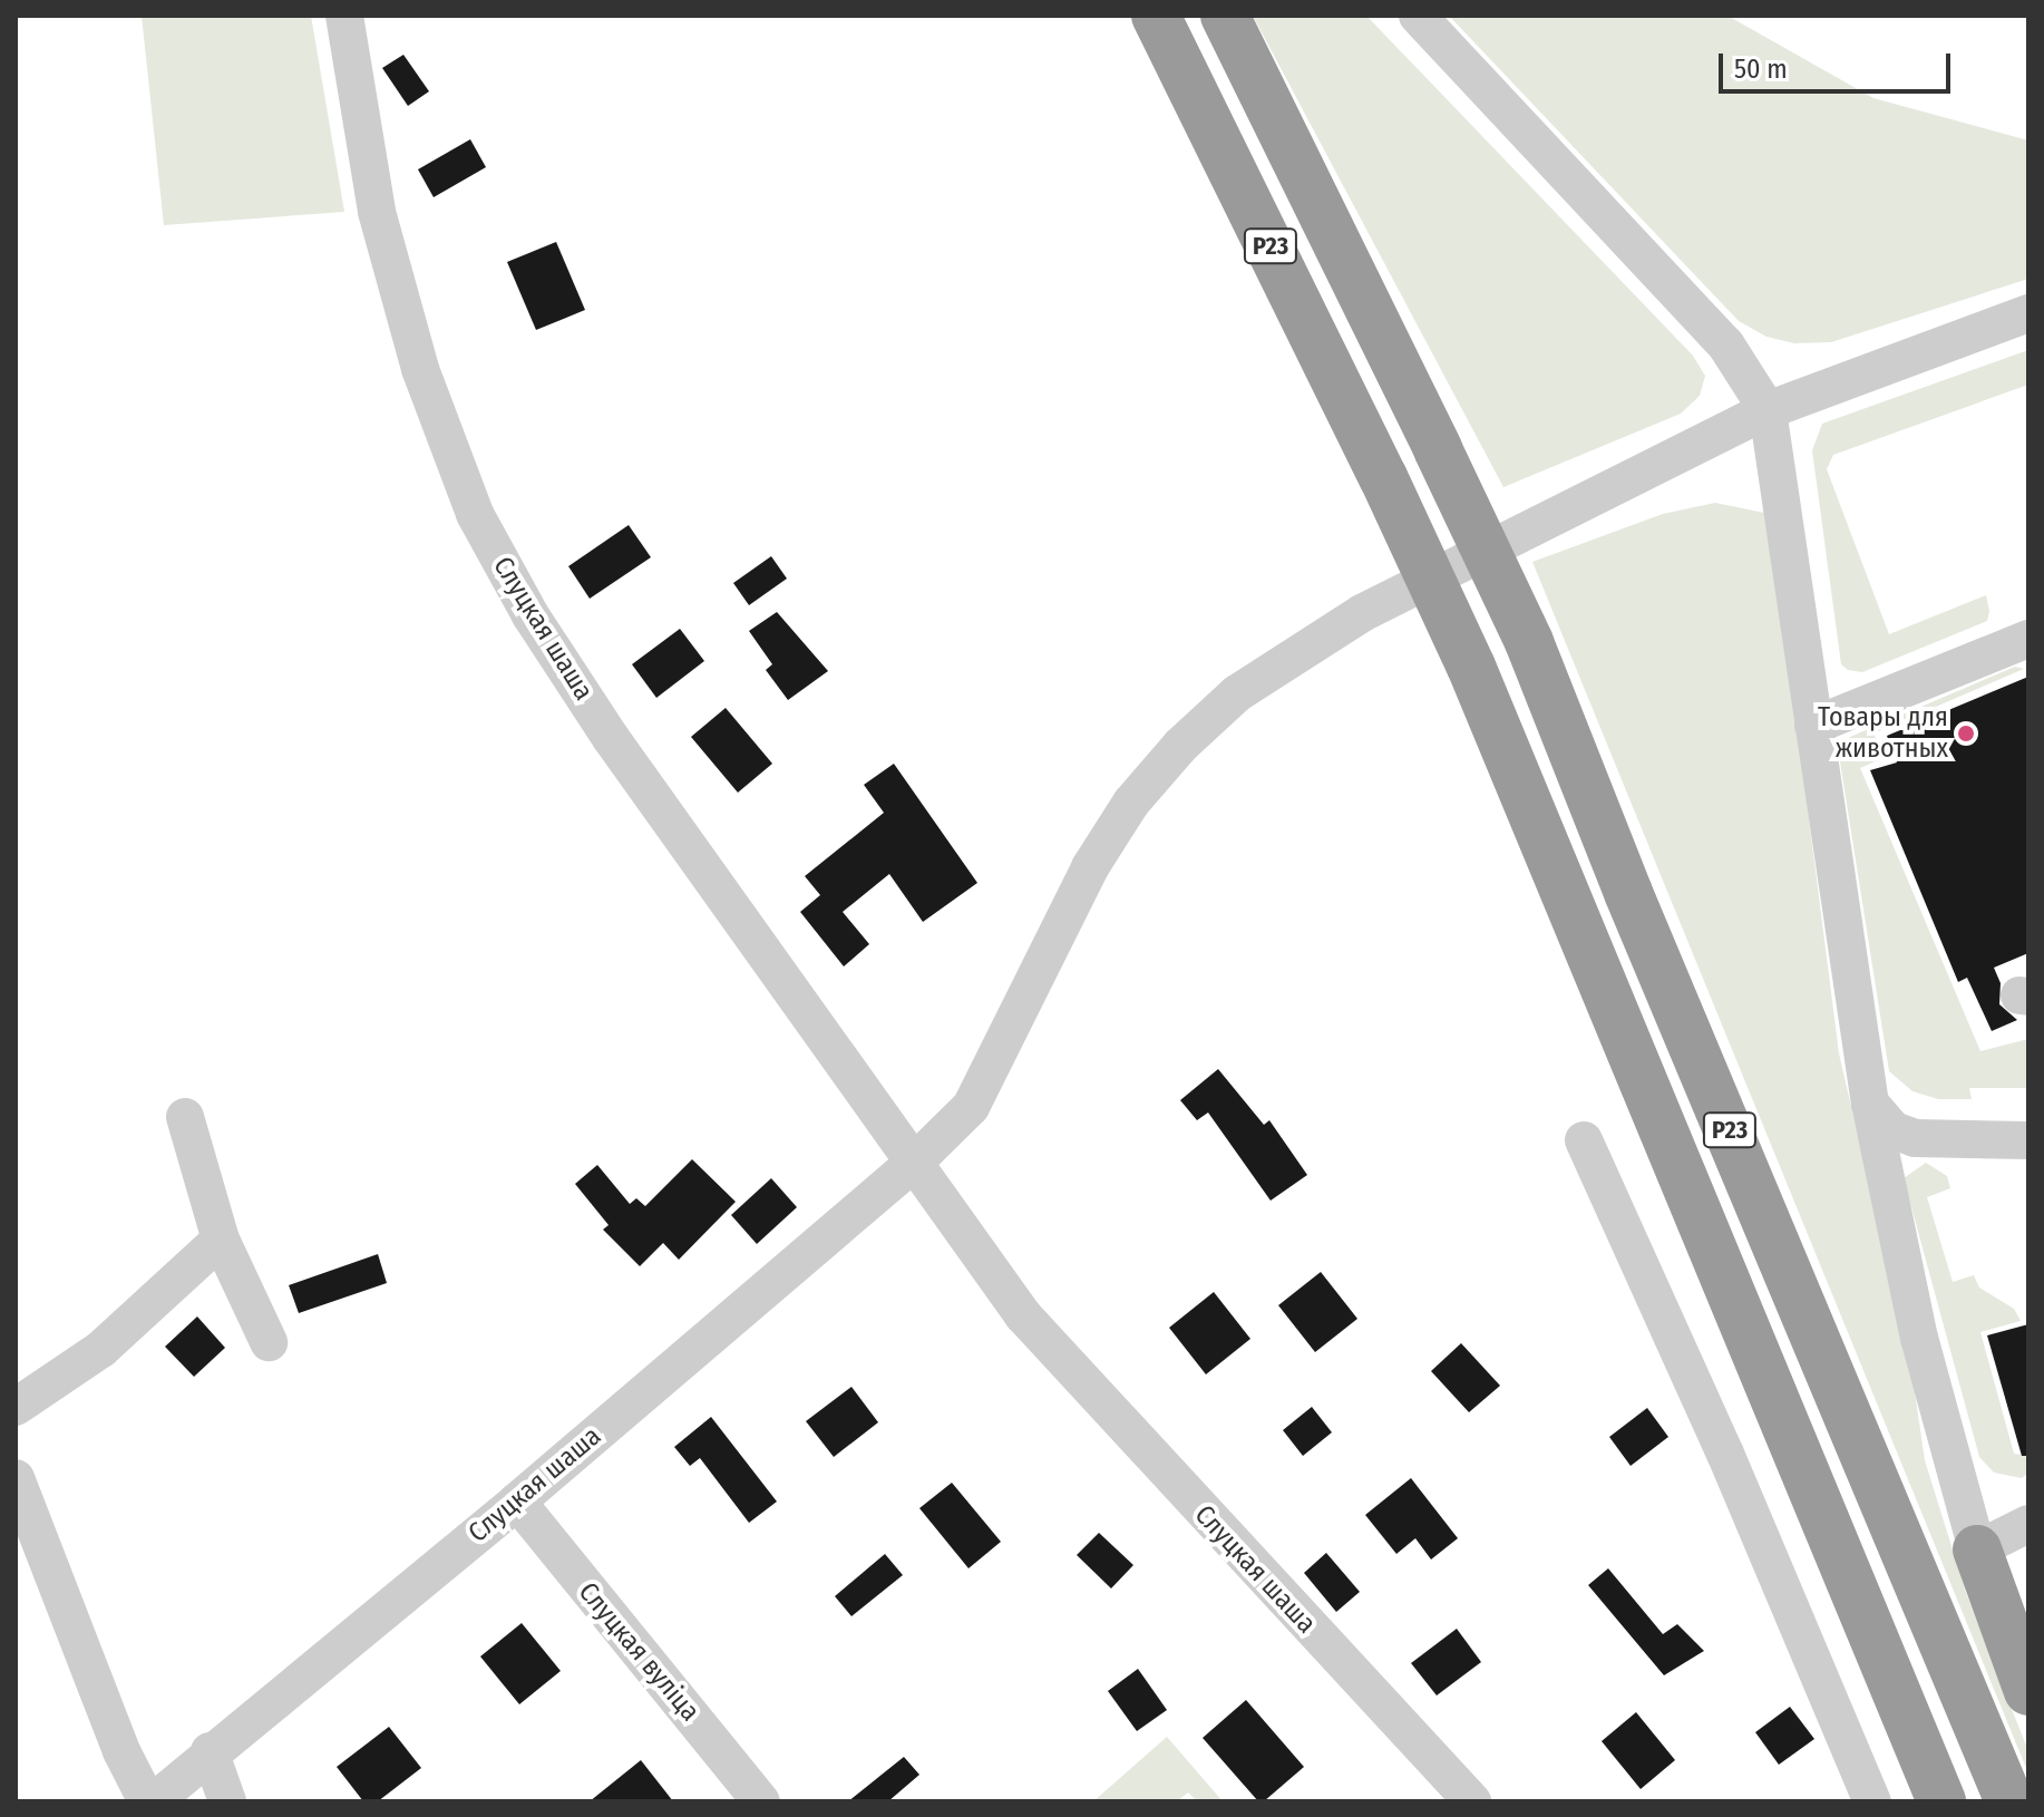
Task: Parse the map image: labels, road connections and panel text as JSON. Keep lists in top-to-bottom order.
{
  "streets": {
    "highway": ["Р23"],
    "street": ["Слуцкая шаша", "Слуцкая вуліца"]
  },
  "crossings": [
    ["Слуцкая шаша", "Слуцкая вуліца"]
  ],
  "places": ["Товары для животных"],
  "scale_bar": "50 m"
}
